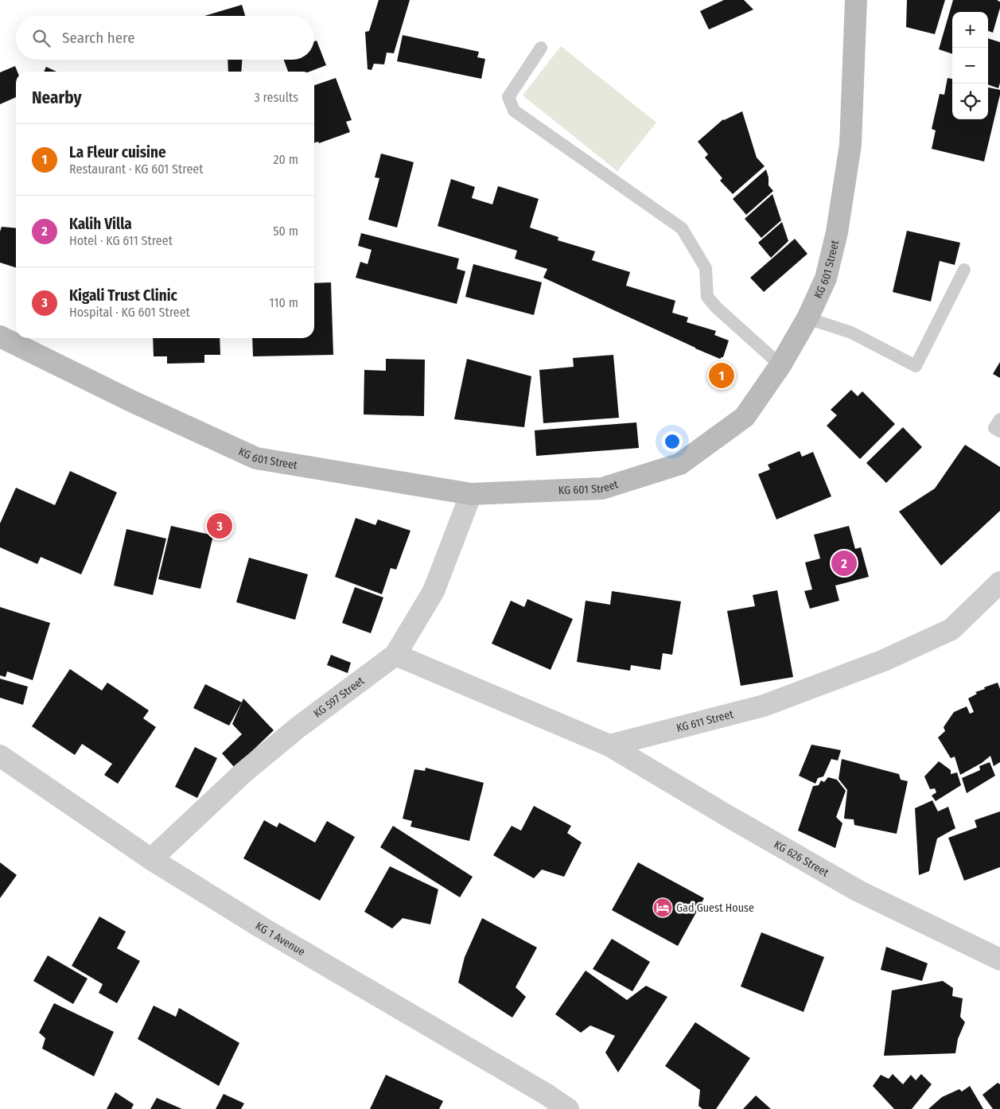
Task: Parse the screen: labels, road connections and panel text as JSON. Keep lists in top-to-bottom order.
{
  "streets": {
    "main road": ["KG 601 Street"],
    "street": [
      "KG 597 Street",
      "KG 611 Street",
      "KG 626 Street",
      "KG 1 Avenue"
    ]
  },
  "crossings": [
    ["KG 601 Street", "KG 597 Street"],
    ["KG 597 Street", "KG 1 Avenue"],
    ["KG 611 Street", "KG 626 Street"]
  ],
  "places": {
    "hotel": ["Gad Guest House"]
  },
  "page": {
    "map_buttons": ["+", "−"],
    "search": "Search here",
    "heading": ["Nearby", "3 results"],
    "list": [
      {
        "mark": "1",
        "name": "La Fleur cuisine",
        "note": "Restaurant · KG 601 Street",
        "value": "20 m"
      },
      {
        "mark": "2",
        "name": "Kalih Villa",
        "note": "Hotel · KG 611 Street",
        "value": "50 m"
      },
      {
        "mark": "3",
        "name": "Kigali Trust Clinic",
        "note": "Hospital · KG 601 Street",
        "value": "110 m"
      }
    ],
    "pins": ["1", "3", "2"]
  }
}
